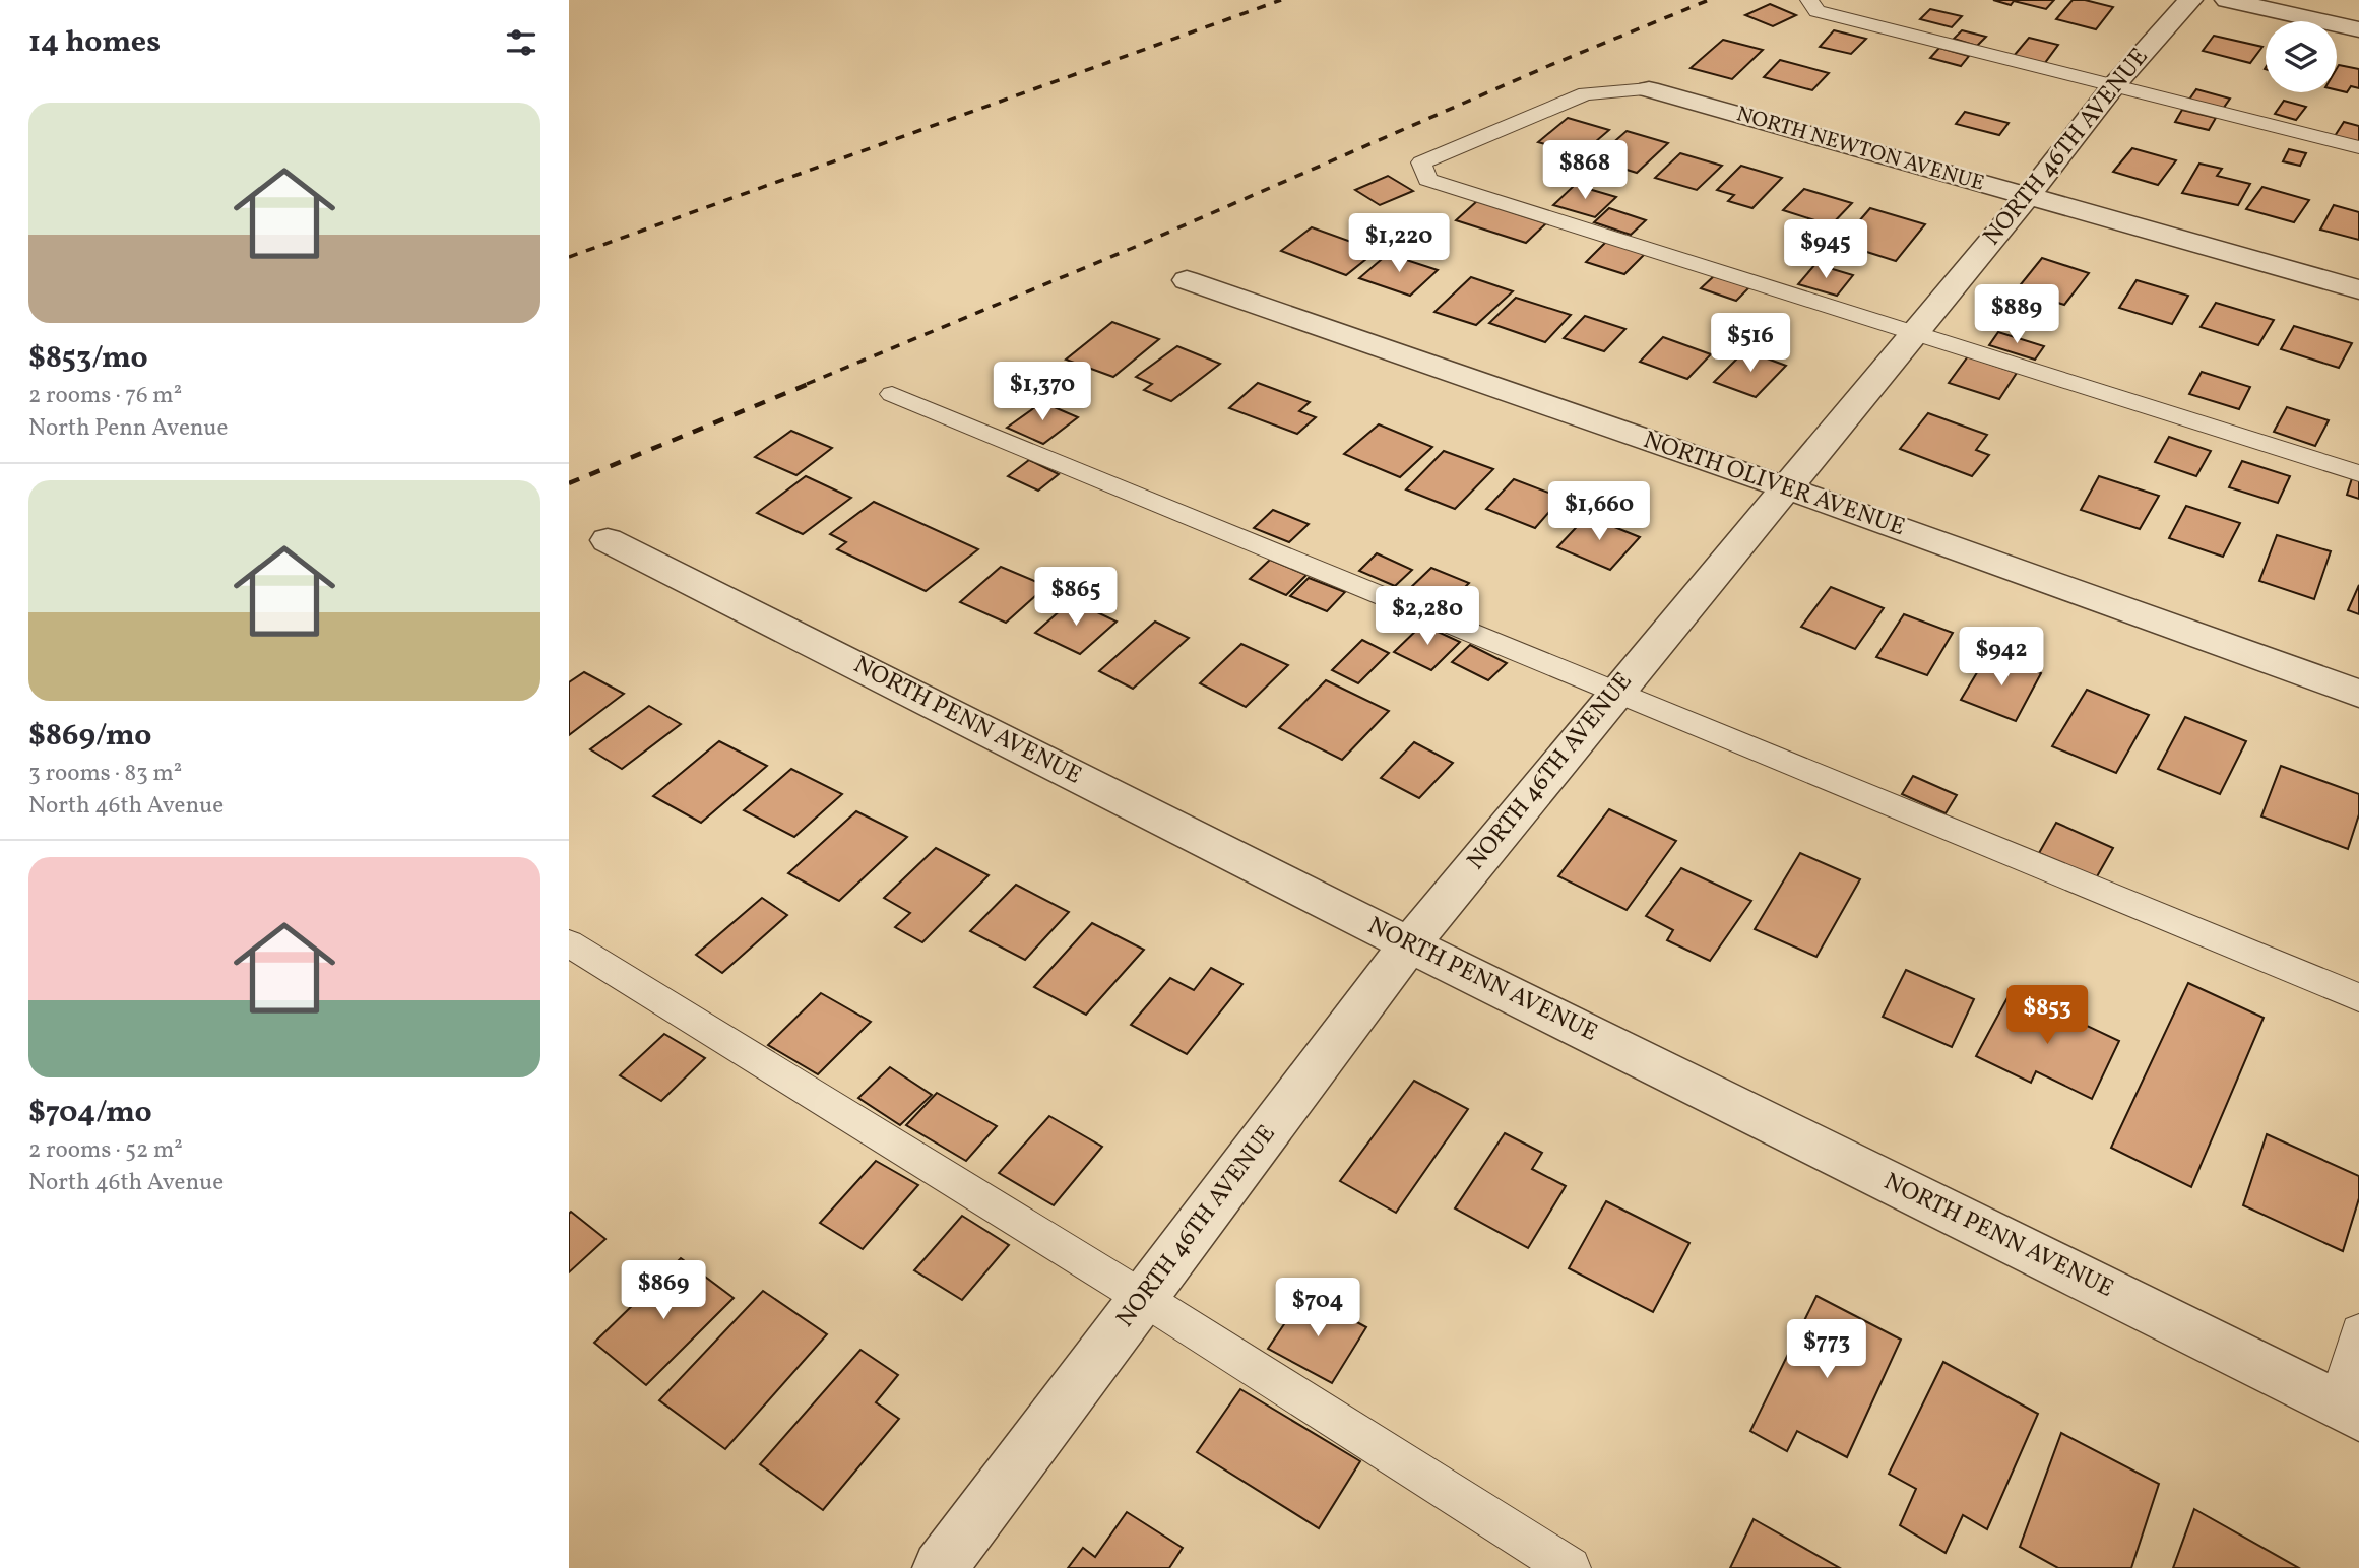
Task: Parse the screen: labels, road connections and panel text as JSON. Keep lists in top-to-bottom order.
{
  "streets": {
    "street": [
      "NORTH 46TH AVENUE",
      "NORTH NEWTON AVENUE",
      "NORTH OLIVER AVENUE",
      "NORTH PENN AVENUE"
    ]
  },
  "crossings": [
    ["NORTH 46TH AVENUE", "NORTH NEWTON AVENUE"],
    ["NORTH 46TH AVENUE", "NORTH OLIVER AVENUE"],
    ["NORTH 46TH AVENUE", "NORTH PENN AVENUE"]
  ],
  "page": {
    "heading": "14 homes",
    "list": [
      {
        "name": "$853/mo",
        "note": "2 rooms · 76 m² · North Penn Avenue"
      },
      {
        "name": "$869/mo",
        "note": "3 rooms · 83 m² · North 46th Avenue"
      },
      {
        "name": "$704/mo",
        "note": "2 rooms · 52 m² · North 46th Avenue"
      }
    ],
    "price": [
      "$868",
      "$1,220",
      "$945",
      "$889",
      "$516",
      "$1,370",
      "$1,660",
      "$865",
      "$2,280",
      "$942",
      "$853",
      "$869",
      "$704",
      "$773"
    ]
  }
}
